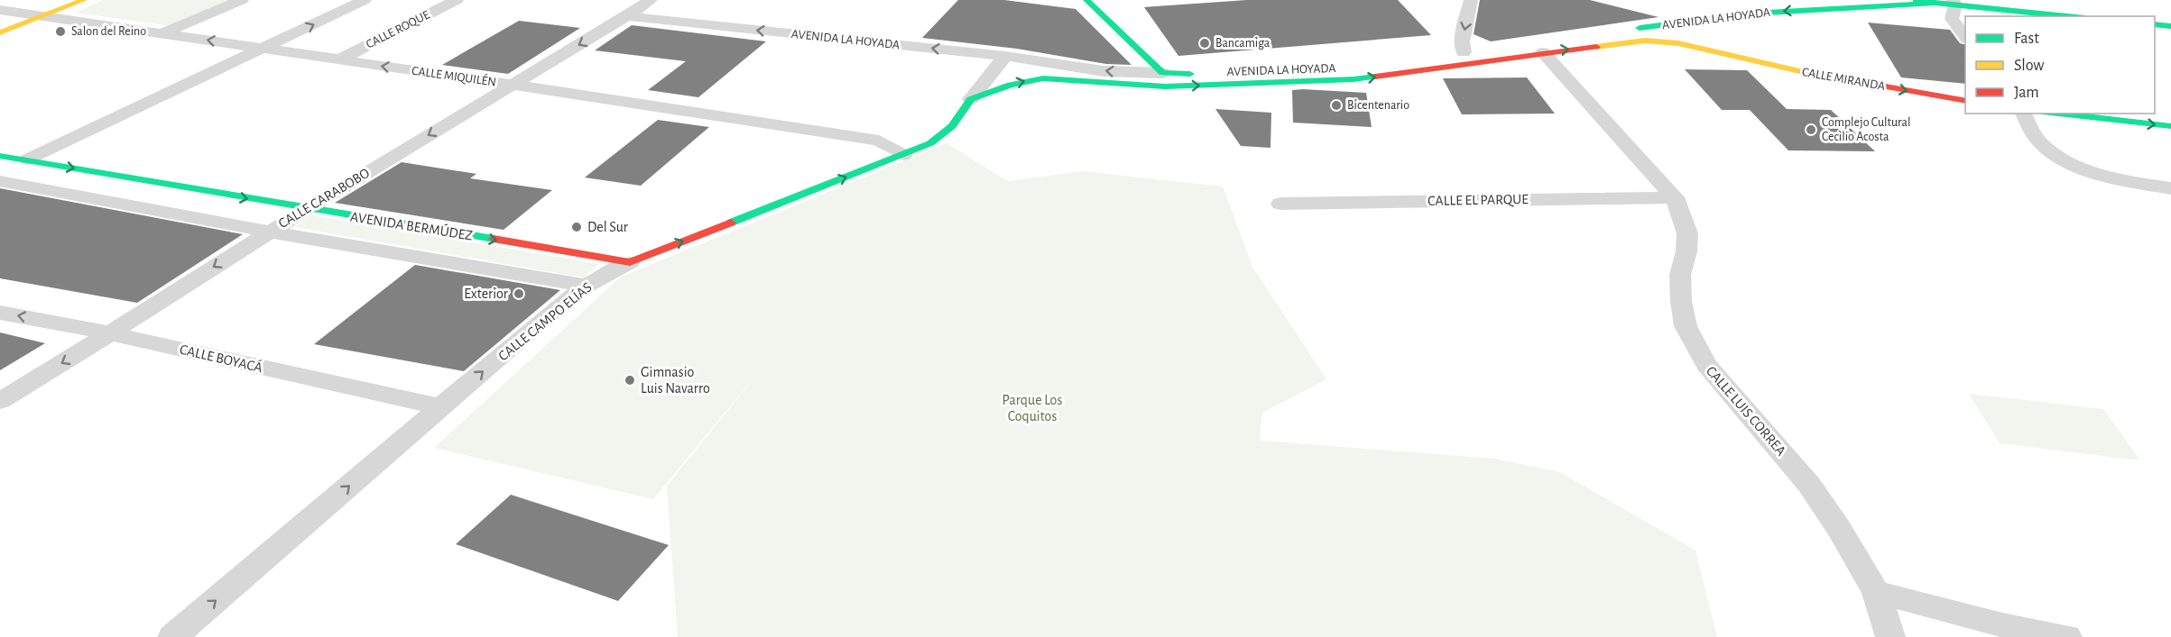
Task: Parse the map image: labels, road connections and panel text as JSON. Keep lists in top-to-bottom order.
{
  "streets": {
    "street": [
      "AVENIDA LA HOYADA",
      "CALLE ROQUE",
      "CALLE MIQUILÉN",
      "CALLE MIRANDA",
      "CALLE CARABOBO",
      "CALLE EL PARQUE",
      "AVENIDA BERMÚDEZ",
      "CALLE CAMPO ELÍAS",
      "CALLE BOYACÁ",
      "CALLE LUIS CORREA"
    ]
  },
  "crossings": [
    ["AVENIDA LA HOYADA", "CALLE MIRANDA"],
    ["AVENIDA LA HOYADA", "CALLE CARABOBO"],
    ["AVENIDA LA HOYADA", "CALLE CAMPO ELÍAS"],
    ["AVENIDA LA HOYADA", "CALLE LUIS CORREA"],
    ["CALLE ROQUE", "CALLE MIQUILÉN"],
    ["CALLE MIQUILÉN", "CALLE CARABOBO"],
    ["CALLE MIQUILÉN", "CALLE CAMPO ELÍAS"],
    ["CALLE CARABOBO", "AVENIDA BERMÚDEZ"],
    ["CALLE CARABOBO", "CALLE BOYACÁ"],
    ["CALLE EL PARQUE", "CALLE LUIS CORREA"],
    ["AVENIDA BERMÚDEZ", "CALLE CAMPO ELÍAS"],
    ["CALLE CAMPO ELÍAS", "CALLE BOYACÁ"]
  ],
  "one_way": ["CALLE MIRANDA", "CALLE CAMPO ELÍAS"],
  "parks": ["Parque Los Coquitos"],
  "places": [
    "Salon del Reino",
    "Bancamiga",
    "Bicentenario",
    "Complejo Cultural Cecilio Acosta",
    "Del Sur",
    "Exterior",
    "Gimnasio Luis Navarro"
  ],
  "legend": ["Fast", "Slow", "Jam"]
}
